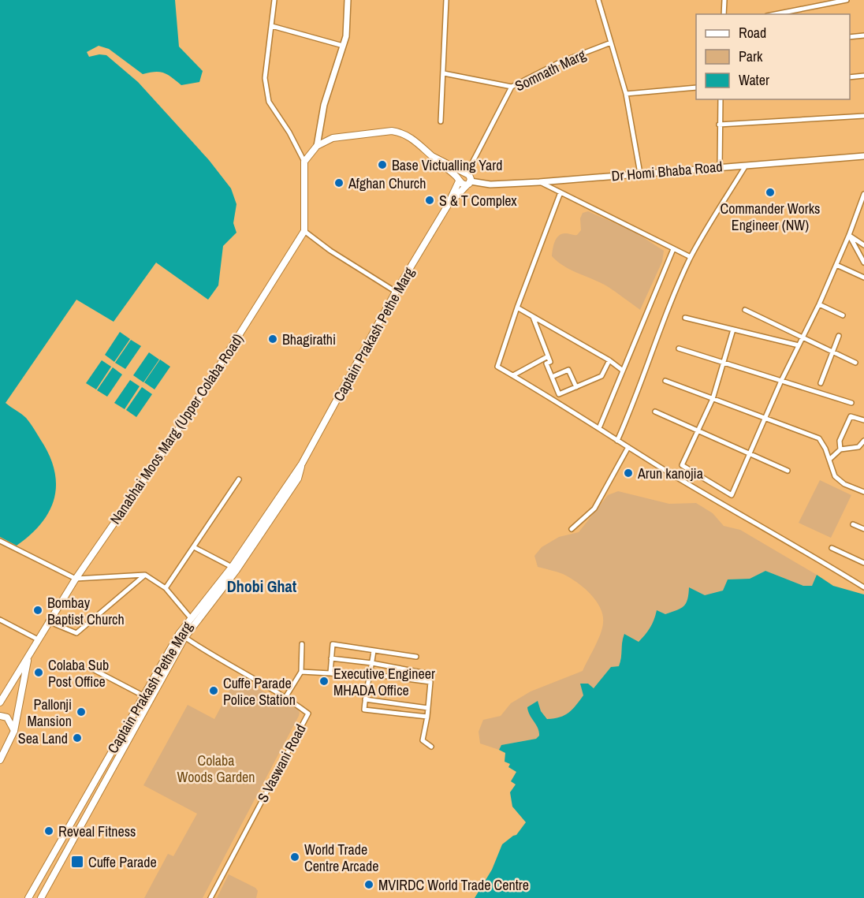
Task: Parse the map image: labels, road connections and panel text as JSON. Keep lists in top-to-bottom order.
{
  "streets": {
    "main road": ["Captain Prakash Pethe Marg", "Nanabhai Moos Marg (Upper Colaba Road)"],
    "street": ["Somnath Marg", "Dr Homi Bhaba Road", "S Vaswani Road"]
  },
  "crossings": [
    ["Somnath Marg", "Dr Homi Bhaba Road"],
    ["Somnath Marg", "Captain Prakash Pethe Marg"],
    ["Dr Homi Bhaba Road", "Captain Prakash Pethe Marg"],
    ["Captain Prakash Pethe Marg", "Nanabhai Moos Marg (Upper Colaba Road)"],
    ["Captain Prakash Pethe Marg", "S Vaswani Road"]
  ],
  "districts": ["Dhobi Ghat"],
  "parks": ["Colaba Woods Garden"],
  "places": {
    "other": [
      "Base Victualling Yard",
      "Afghan Church",
      "Commander Works Engineer (NW)",
      "S & T Complex",
      "Bhagirathi",
      "Arun kanojia",
      "Bombay Baptist Church",
      "Colaba Sub Post Office",
      "Executive Engineer MHADA Office",
      "Cuffe Parade Police Station",
      "Pallonji Mansion",
      "Sea Land",
      "Reveal Fitness",
      "World Trade Centre Arcade",
      "MVIRDC World Trade Centre"
    ],
    "transit": ["Cuffe Parade"]
  },
  "legend": ["Road", "Park", "Water"]
}
